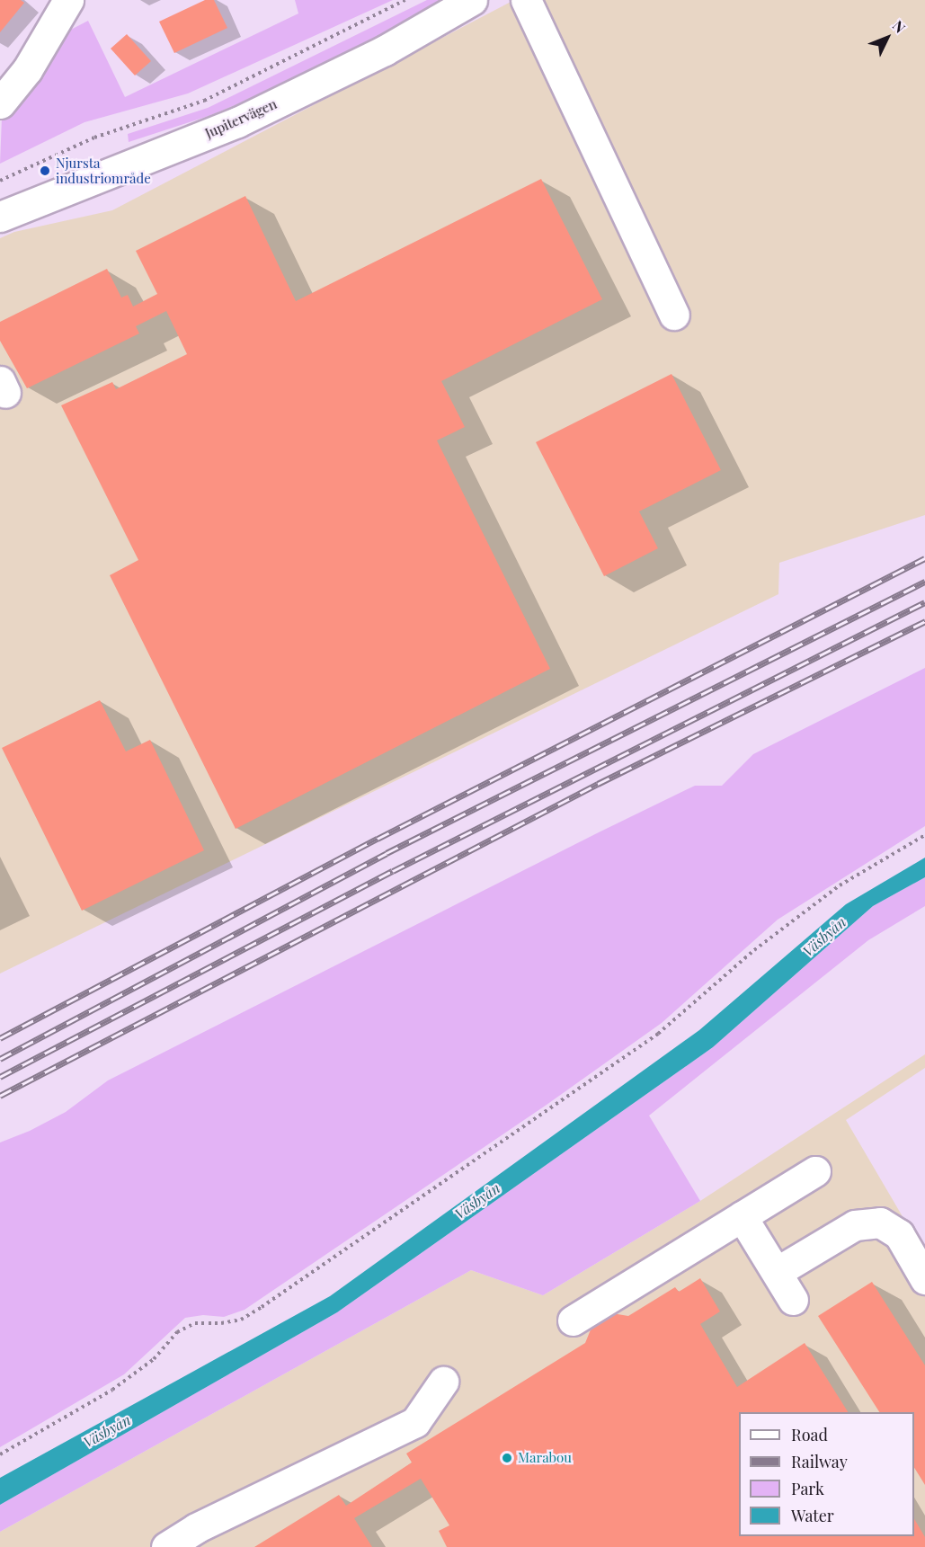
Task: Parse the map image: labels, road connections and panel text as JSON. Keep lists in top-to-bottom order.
{
  "streets": {
    "street": ["Jupitervägen"]
  },
  "water": ["Väsbyån"],
  "places": ["Njursta industriområde", "Marabou"],
  "legend": [
    "Road",
    "Railway",
    "Park",
    "Water"
  ],
  "north": "top right"
}
